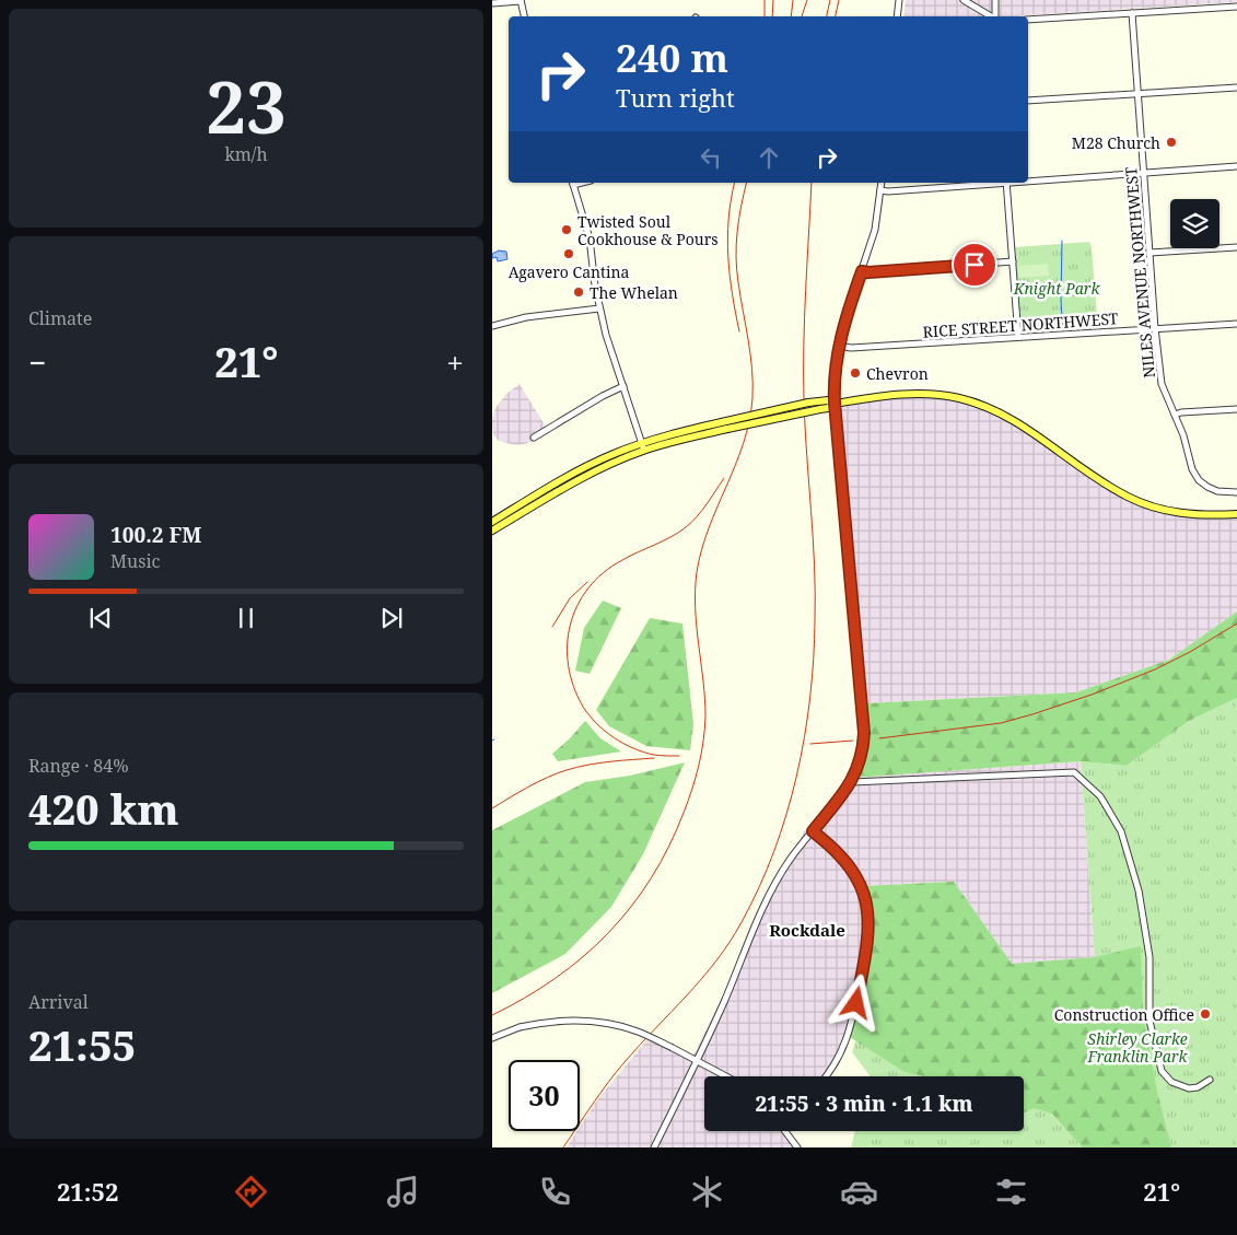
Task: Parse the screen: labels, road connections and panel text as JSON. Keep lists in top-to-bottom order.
{
  "streets": {
    "street": ["NILES AVENUE NORTHWEST", "RICE STREET NORTHWEST"]
  },
  "crossings": [
    ["NILES AVENUE NORTHWEST", "RICE STREET NORTHWEST"]
  ],
  "districts": ["Rockdale"],
  "parks": ["Knight Park", "Shirley Clarke Franklin Park"],
  "places": [
    "M28 Church",
    "Twisted Soul Cookhouse & Pours",
    "Agavero Cantina",
    "The Whelan",
    "Chevron",
    "Construction Office"
  ],
  "page": {
    "tile": [
      ["23", "km/h"],
      "Climate",
      ["Range · 84%", "420 km"],
      ["Arrival", "21:55"]
    ],
    "turn": ["240 m", "Turn right"],
    "heat": ["−", "21°", "+"],
    "song": ["100.2 FM", "Music"],
    "limit": "30",
    "trip": "21:55 · 3 min · 1.1 km",
    "tabs": ["21:52", "21°"]
  }
}
